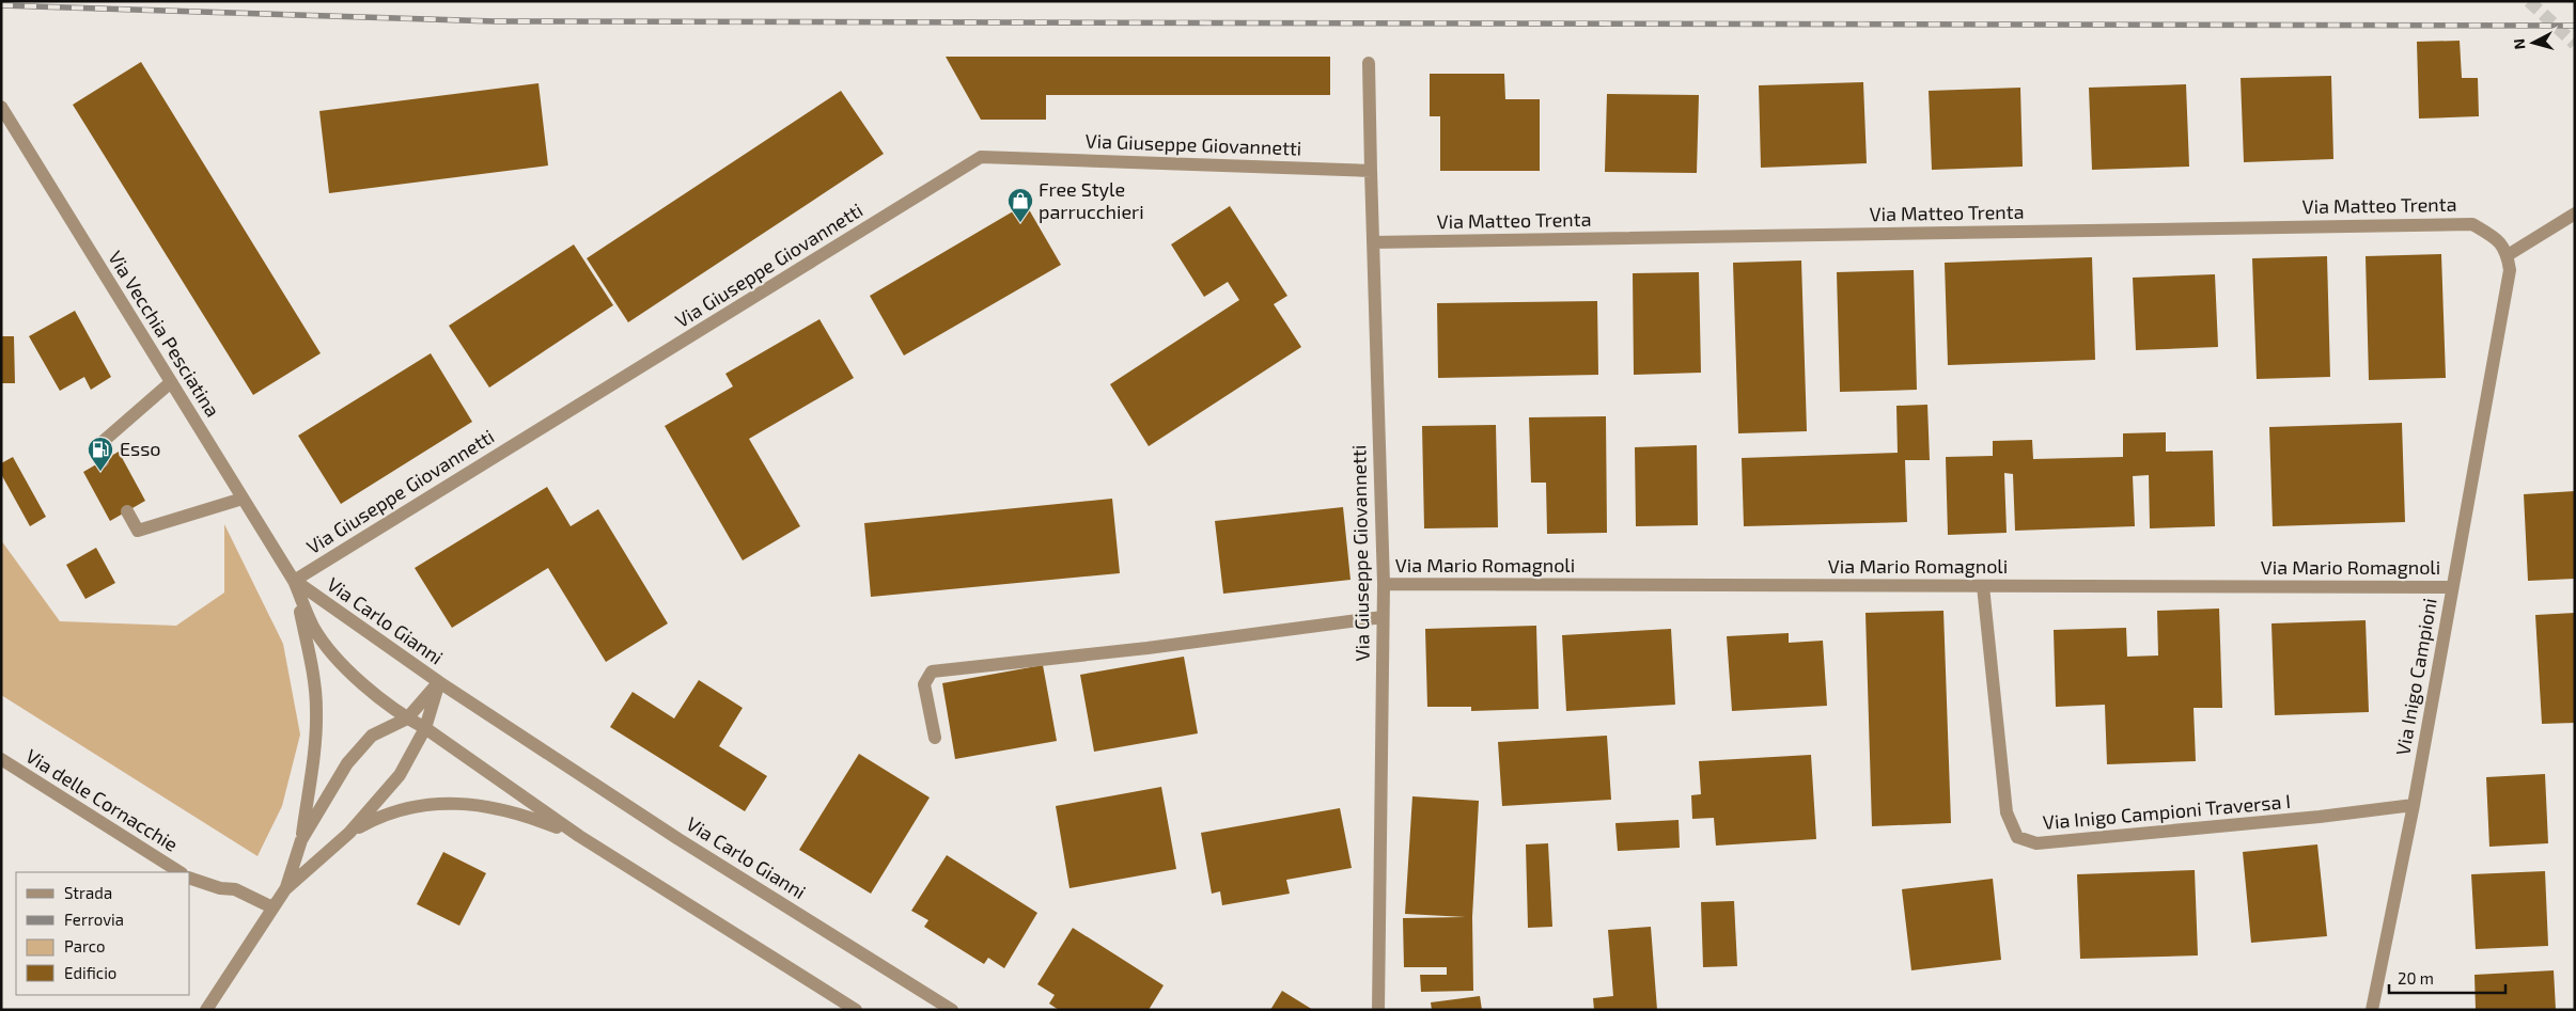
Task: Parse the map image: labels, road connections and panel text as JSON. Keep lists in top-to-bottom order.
{
  "streets": {
    "street": [
      "Via Giuseppe Giovannetti",
      "Via Matteo Trenta",
      "Via Vecchia Pesciatina",
      "Via Mario Romagnoli",
      "Via Carlo Gianni",
      "Via Inigo Campioni",
      "Via delle Cornacchie",
      "Via Inigo Campioni Traversa I"
    ]
  },
  "crossings": [
    ["Via Giuseppe Giovannetti", "Via Matteo Trenta"],
    ["Via Giuseppe Giovannetti", "Via Vecchia Pesciatina"],
    ["Via Giuseppe Giovannetti", "Via Mario Romagnoli"],
    ["Via Giuseppe Giovannetti", "Via Carlo Gianni"],
    ["Via Matteo Trenta", "Via Inigo Campioni"],
    ["Via Vecchia Pesciatina", "Via Carlo Gianni"],
    ["Via Mario Romagnoli", "Via Inigo Campioni"],
    ["Via Mario Romagnoli", "Via Inigo Campioni Traversa I"],
    ["Via Inigo Campioni", "Via Inigo Campioni Traversa I"]
  ],
  "places": {
    "shop": ["Free Style parrucchieri"],
    "fuel station": ["Esso"]
  },
  "legend": [
    "Strada",
    "Ferrovia",
    "Parco",
    "Edificio"
  ],
  "scale_bar": "20 m",
  "north": "left"
}
